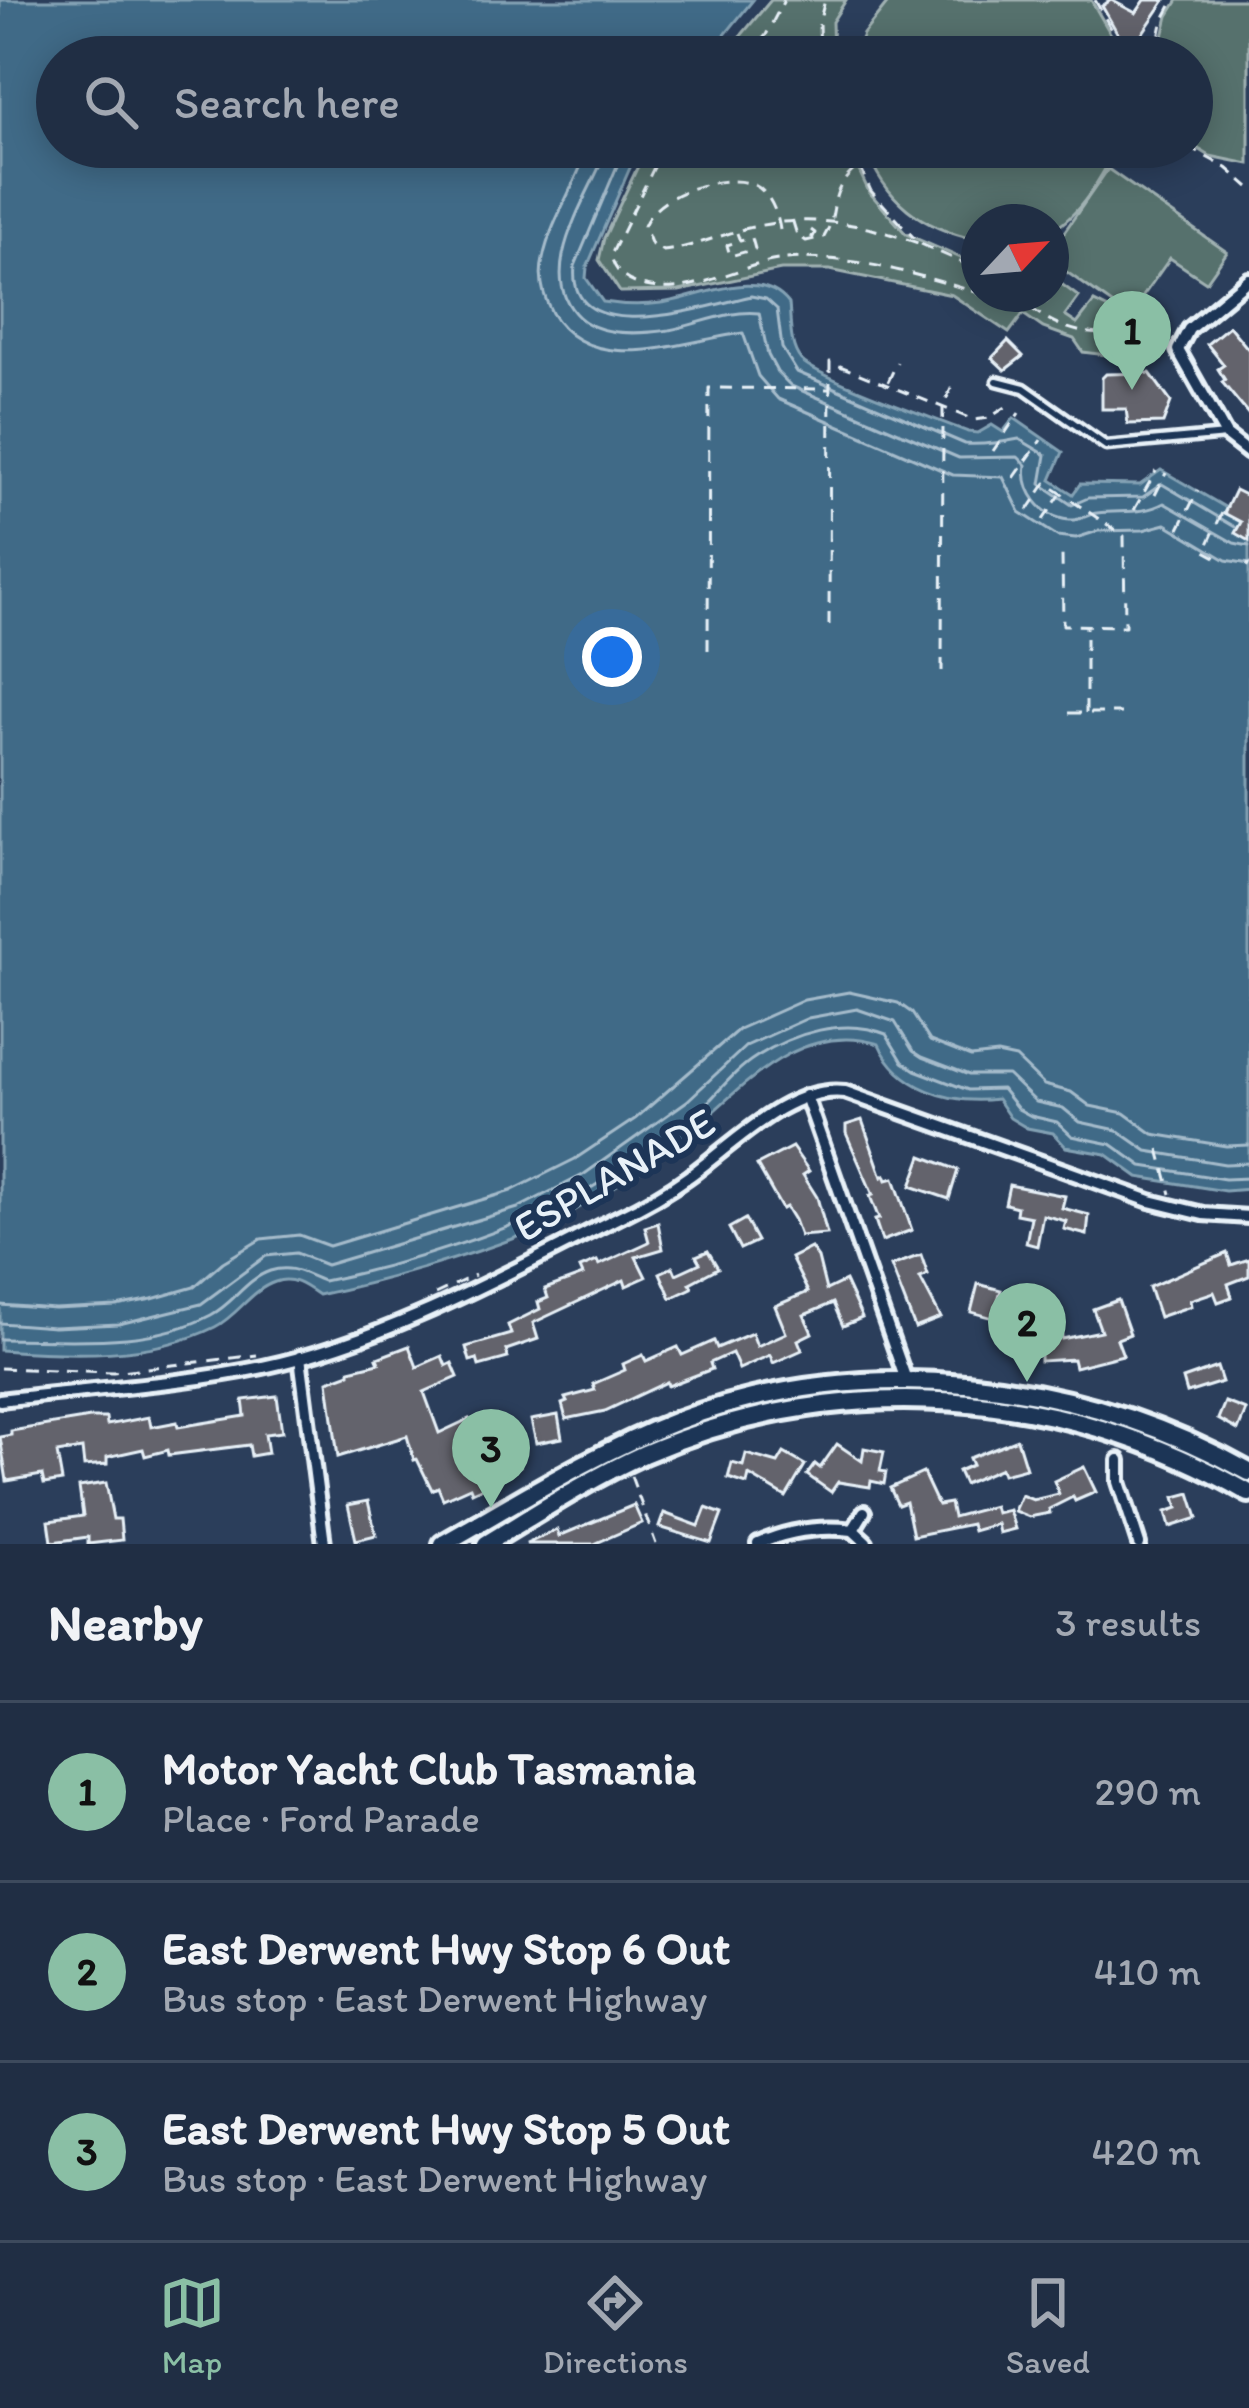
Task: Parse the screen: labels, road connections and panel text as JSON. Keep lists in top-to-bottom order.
{
  "streets": {
    "street": ["ESPLANADE"]
  },
  "north": "top right",
  "page": {
    "search": "Search here",
    "pins": ["1", "2", "3"],
    "heading": ["Nearby", "3 results"],
    "list": [
      {
        "mark": "1",
        "name": "Motor Yacht Club Tasmania",
        "note": "Place · Ford Parade",
        "value": "290 m"
      },
      {
        "mark": "2",
        "name": "East Derwent Hwy Stop 6 Out",
        "note": "Bus stop · East Derwent Highway",
        "value": "410 m"
      },
      {
        "mark": "3",
        "name": "East Derwent Hwy Stop 5 Out",
        "note": "Bus stop · East Derwent Highway",
        "value": "420 m"
      }
    ],
    "nav": ["Map", "Directions", "Saved"]
  }
}
